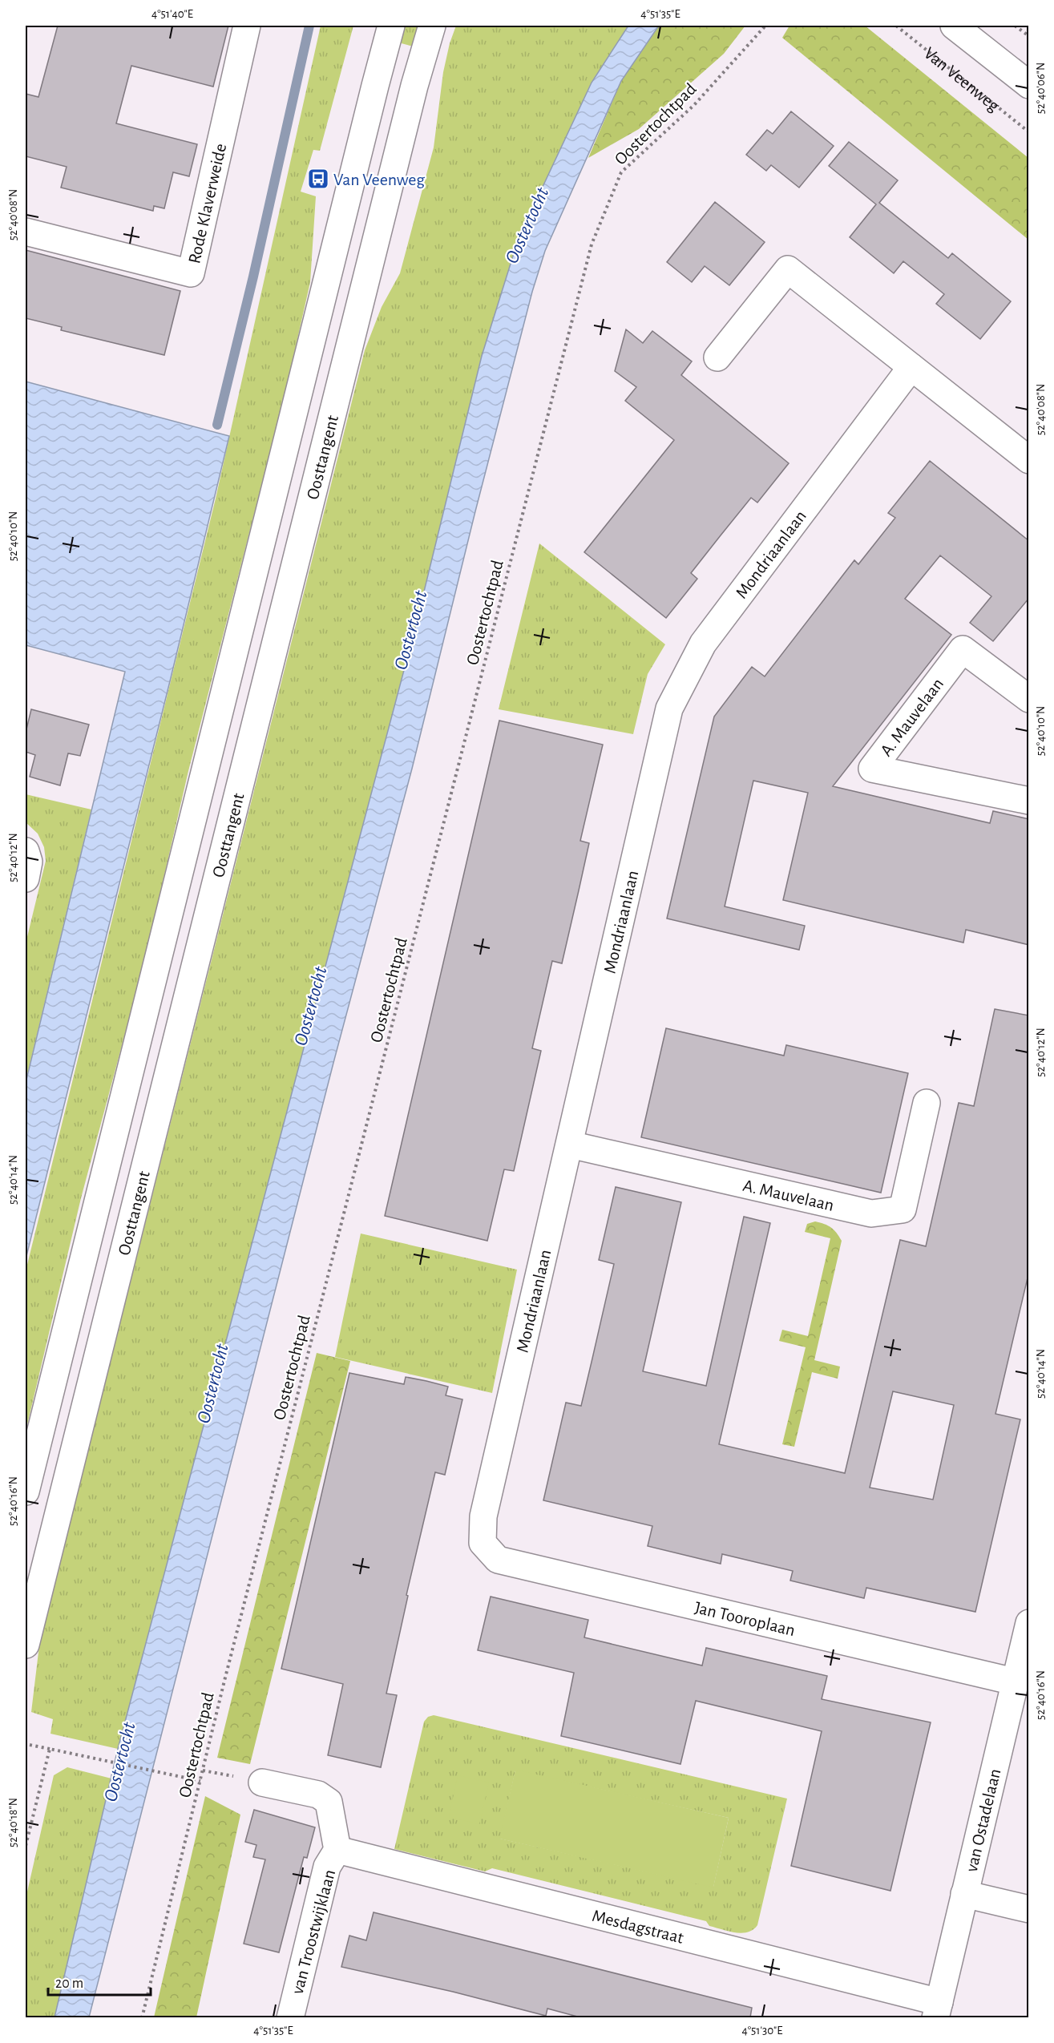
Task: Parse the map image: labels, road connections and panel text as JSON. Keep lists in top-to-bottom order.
{
  "streets": {
    "street": [
      "Van Veenweg",
      "Rode Klaverweide",
      "Oosttangent",
      "Mondriaanlaan",
      "A. Mauvelaan",
      "Jan Tooroplaan",
      "van Ostadelaan",
      "Mesdagstraat",
      "van Troostwijklaan"
    ],
    "path": ["Oostertochtpad"]
  },
  "crossings": [
    ["Mondriaanlaan", "A. Mauvelaan"],
    ["Mondriaanlaan", "Jan Tooroplaan"],
    ["Jan Tooroplaan", "van Ostadelaan"],
    ["van Ostadelaan", "Mesdagstraat"],
    ["Mesdagstraat", "van Troostwijklaan"]
  ],
  "water": ["Oostertocht"],
  "places": {
    "bus stop": ["Van Veenweg"]
  },
  "scale_bar": "20 m",
  "coordinates": [
    "4°51'40\"E",
    "4°51'35\"E",
    "52°40'06\"N",
    "52°40'08\"N",
    "52°40'10\"N",
    "52°40'12\"N",
    "52°40'14\"N",
    "52°40'16\"N",
    "52°40'18\"N",
    "4°51'30\"E"
  ]
}
